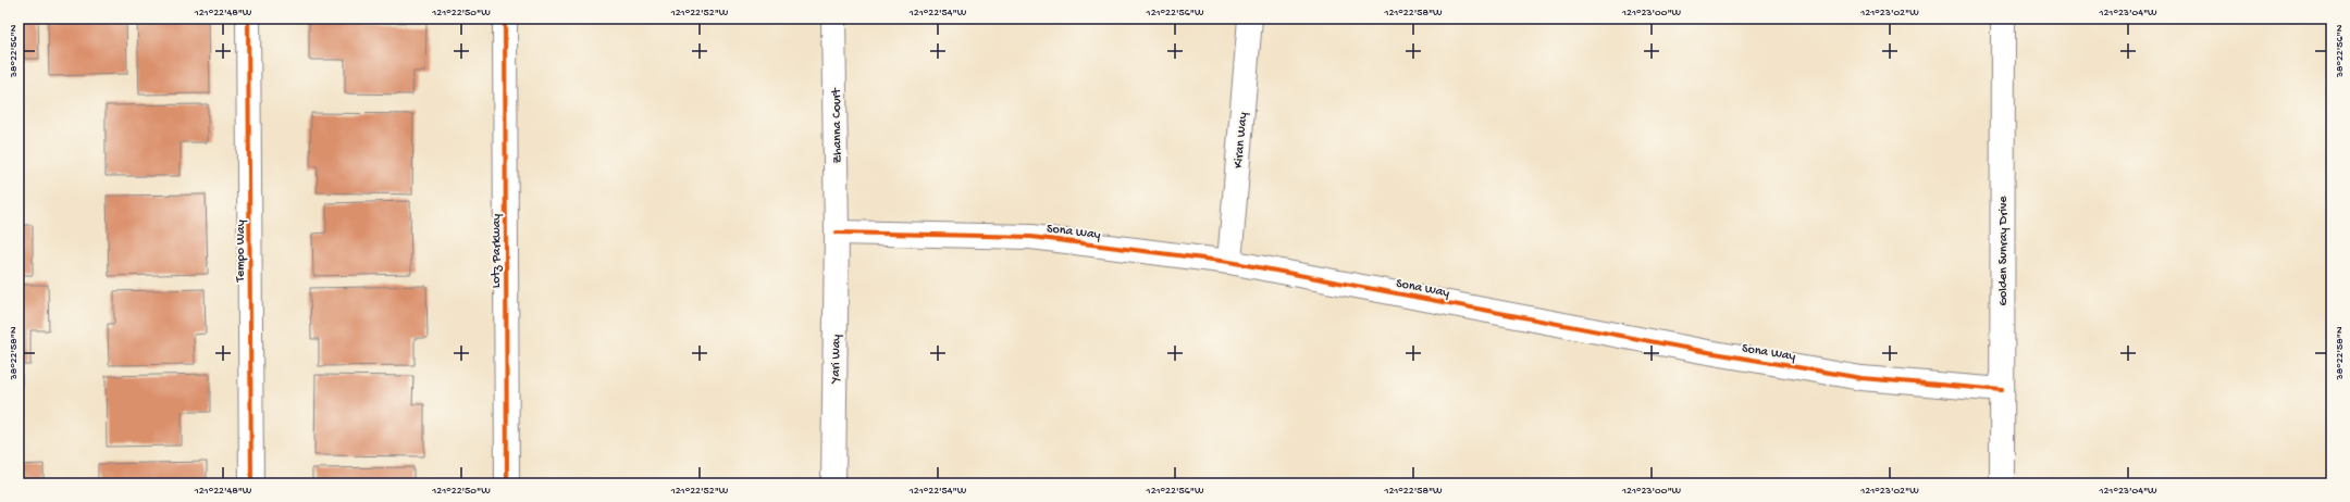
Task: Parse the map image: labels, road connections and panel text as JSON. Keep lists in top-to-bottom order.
{
  "streets": {
    "street": [
      "Zhanna Court",
      "Kiran Way",
      "Sona Way",
      "Tempo Way",
      "Lotz Parkway",
      "Golden Sunray Drive",
      "Yari Way"
    ]
  },
  "crossings": [
    ["Zhanna Court", "Sona Way"],
    ["Zhanna Court", "Yari Way"],
    ["Kiran Way", "Sona Way"],
    ["Sona Way", "Golden Sunray Drive"],
    ["Sona Way", "Yari Way"]
  ],
  "coordinates": [
    "121°22'48\"W",
    "121°22'50\"W",
    "121°22'52\"W",
    "121°22'54\"W",
    "121°22'56\"W",
    "121°22'58\"W",
    "121°23'00\"W",
    "121°23'02\"W",
    "121°23'04\"W",
    "38°22'56\"N",
    "38°22'58\"N"
  ]
}
